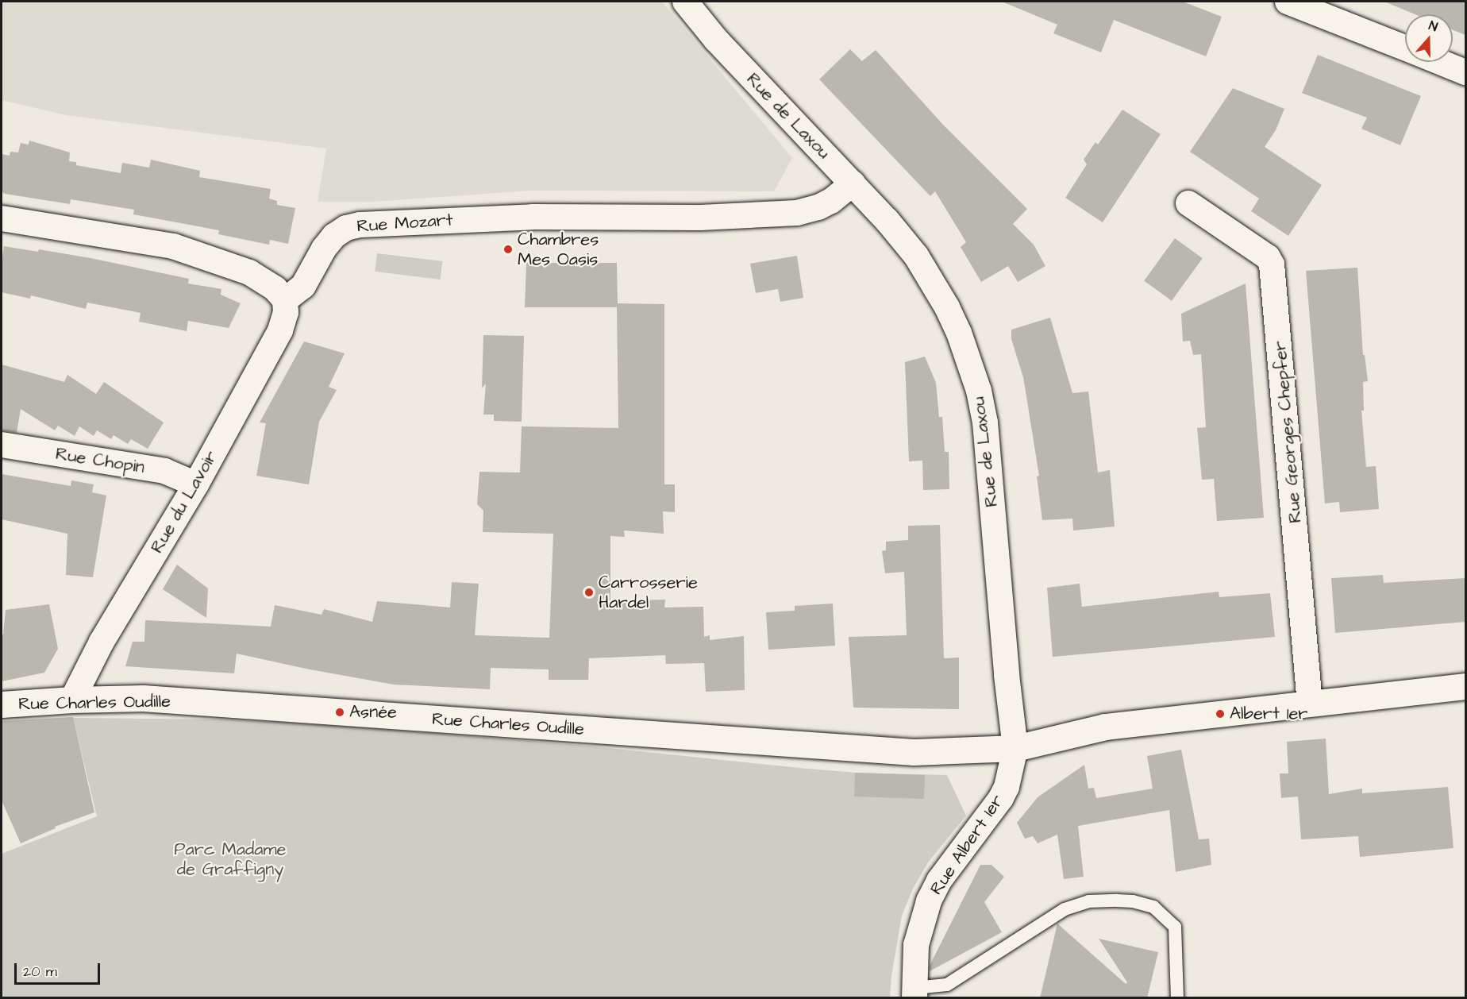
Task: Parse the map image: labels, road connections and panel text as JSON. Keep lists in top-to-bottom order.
{
  "streets": {
    "street": [
      "Rue de Laxou",
      "Rue Mozart",
      "Rue Georges Chepfer",
      "Rue Chopin",
      "Rue du Lavoir",
      "Rue Charles Oudille",
      "Rue Albert 1er"
    ]
  },
  "crossings": [
    ["Rue de Laxou", "Rue Mozart"],
    ["Rue de Laxou", "Rue Charles Oudille"],
    ["Rue de Laxou", "Rue Albert 1er"],
    ["Rue Mozart", "Rue du Lavoir"],
    ["Rue Georges Chepfer", "Rue Charles Oudille"],
    ["Rue Chopin", "Rue du Lavoir"],
    ["Rue du Lavoir", "Rue Charles Oudille"],
    ["Rue Charles Oudille", "Rue Albert 1er"]
  ],
  "parks": ["Parc Madame de Graffigny"],
  "places": [
    "Chambres Mes Oasis",
    "Carrosserie Hardel",
    "Asnée",
    "Albert 1er"
  ],
  "scale_bar": "20 m",
  "north": "top"
}
